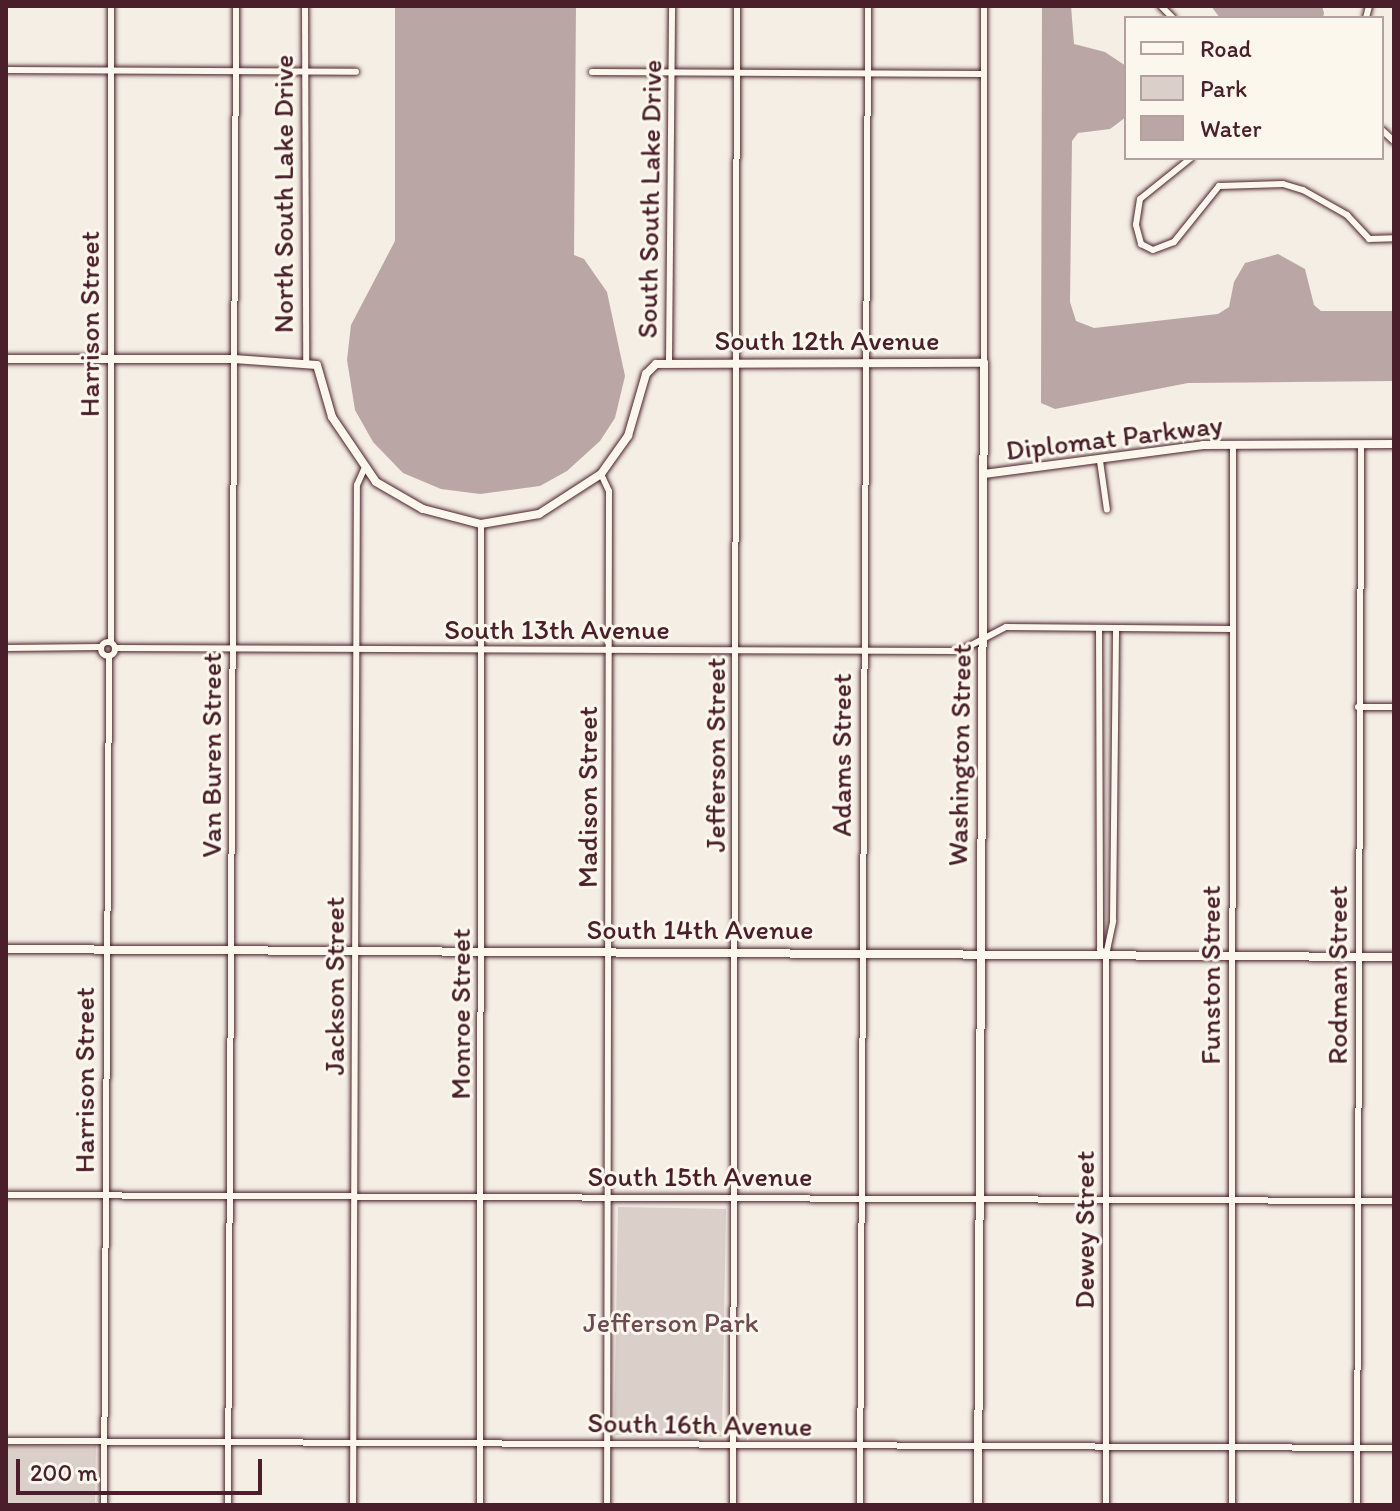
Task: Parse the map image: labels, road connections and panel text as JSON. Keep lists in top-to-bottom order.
{
  "streets": {
    "street": [
      "North South Lake Drive",
      "South South Lake Drive",
      "Harrison Street",
      "South 12th Avenue",
      "Diplomat Parkway",
      "South 13th Avenue",
      "Van Buren Street",
      "Jefferson Street",
      "Adams Street",
      "Washington Street",
      "Madison Street",
      "South 14th Avenue",
      "Funston Street",
      "Rodman Street",
      "Jackson Street",
      "Monroe Street",
      "South 15th Avenue",
      "Dewey Street",
      "South 16th Avenue"
    ]
  },
  "crossings": [
    ["North South Lake Drive", "South South Lake Drive"],
    ["North South Lake Drive", "Jackson Street"],
    ["North South Lake Drive", "Monroe Street"],
    ["South South Lake Drive", "South 12th Avenue"],
    ["South South Lake Drive", "Madison Street"],
    ["South South Lake Drive", "Monroe Street"],
    ["Harrison Street", "South 13th Avenue"],
    ["Harrison Street", "South 14th Avenue"],
    ["Harrison Street", "South 15th Avenue"],
    ["Harrison Street", "South 16th Avenue"],
    ["South 12th Avenue", "Jefferson Street"],
    ["South 12th Avenue", "Adams Street"],
    ["South 12th Avenue", "Washington Street"],
    ["Diplomat Parkway", "Washington Street"],
    ["Diplomat Parkway", "Funston Street"],
    ["Diplomat Parkway", "Rodman Street"],
    ["South 13th Avenue", "Van Buren Street"],
    ["South 13th Avenue", "Jefferson Street"],
    ["South 13th Avenue", "Adams Street"],
    ["South 13th Avenue", "Washington Street"],
    ["South 13th Avenue", "Madison Street"],
    ["South 13th Avenue", "Funston Street"],
    ["South 13th Avenue", "Jackson Street"],
    ["South 13th Avenue", "Monroe Street"],
    ["South 13th Avenue", "Dewey Street"],
    ["Van Buren Street", "South 14th Avenue"],
    ["Van Buren Street", "South 15th Avenue"],
    ["Van Buren Street", "South 16th Avenue"],
    ["Jefferson Street", "South 14th Avenue"],
    ["Jefferson Street", "South 15th Avenue"],
    ["Jefferson Street", "South 16th Avenue"],
    ["Adams Street", "South 14th Avenue"],
    ["Adams Street", "South 15th Avenue"],
    ["Adams Street", "South 16th Avenue"],
    ["Washington Street", "South 14th Avenue"],
    ["Washington Street", "South 15th Avenue"],
    ["Washington Street", "South 16th Avenue"],
    ["Madison Street", "South 14th Avenue"],
    ["Madison Street", "South 15th Avenue"],
    ["Madison Street", "South 16th Avenue"],
    ["South 14th Avenue", "Funston Street"],
    ["South 14th Avenue", "Rodman Street"],
    ["South 14th Avenue", "Jackson Street"],
    ["South 14th Avenue", "Monroe Street"],
    ["South 14th Avenue", "Dewey Street"],
    ["Funston Street", "South 15th Avenue"],
    ["Funston Street", "South 16th Avenue"],
    ["Rodman Street", "South 15th Avenue"],
    ["Rodman Street", "South 16th Avenue"],
    ["Jackson Street", "South 15th Avenue"],
    ["Jackson Street", "South 16th Avenue"],
    ["Monroe Street", "South 15th Avenue"],
    ["Monroe Street", "South 16th Avenue"],
    ["South 15th Avenue", "Dewey Street"],
    ["Dewey Street", "South 16th Avenue"]
  ],
  "parks": ["Jefferson Park"],
  "legend": ["Road", "Park", "Water"],
  "scale_bar": "200 m"
}
